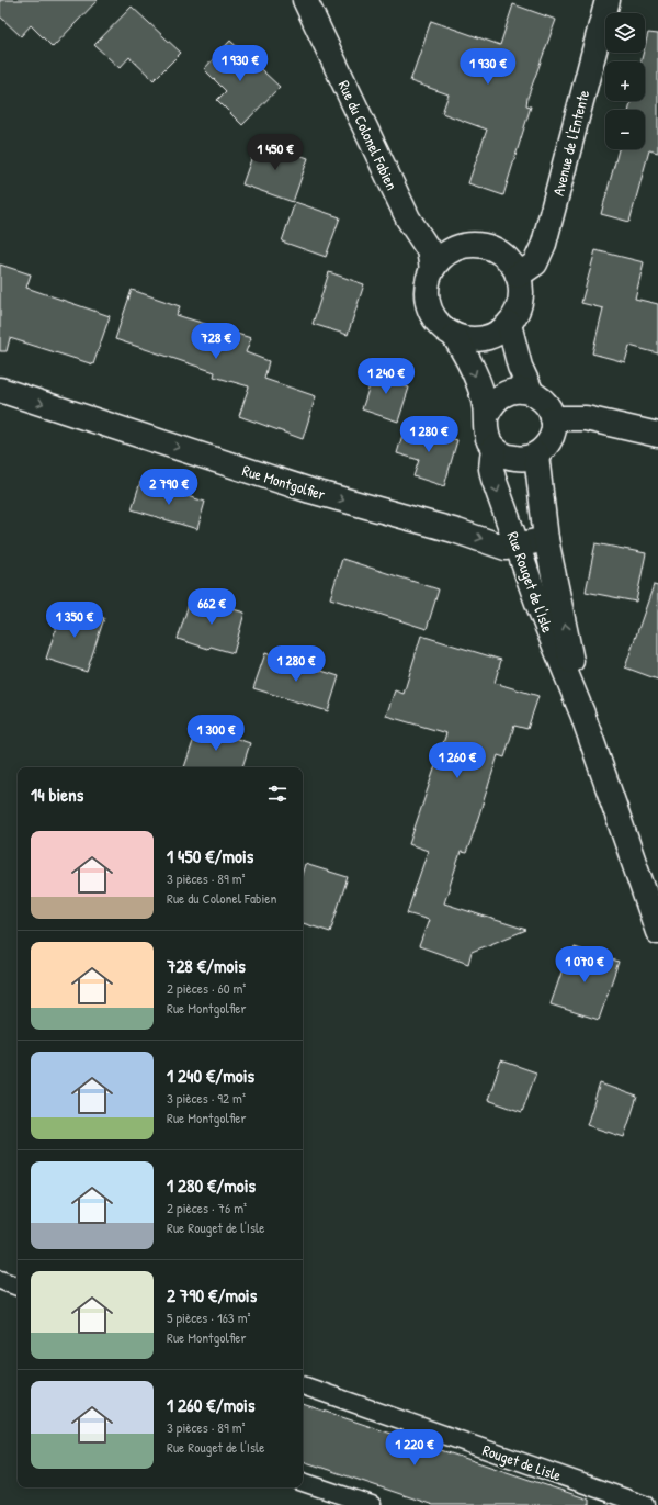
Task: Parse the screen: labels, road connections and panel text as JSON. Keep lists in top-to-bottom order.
{
  "streets": {
    "street": [
      "Rue du Colonel Fabien",
      "Avenue de l'Entente",
      "Rue Montgolfier",
      "Rue Rouget de l'Isle"
    ],
    "lane": ["Rouget de Lisle"]
  },
  "crossings": [
    ["Rue du Colonel Fabien", "Avenue de l'Entente"],
    ["Rue Montgolfier", "Rue Rouget de l'Isle"]
  ],
  "one_way": ["Rue Montgolfier"],
  "page": {
    "map_buttons": ["+", "−"],
    "price": [
      "1 930 €",
      "1 930 €",
      "1 450 €",
      "728 €",
      "1 240 €",
      "1 280 €",
      "2 790 €",
      "662 €",
      "1 350 €",
      "1 280 €",
      "1 300 €",
      "1 260 €",
      "1 070 €",
      "1 220 €"
    ],
    "heading": "14 biens",
    "list": [
      {
        "name": "1 450 €/mois",
        "note": "3 pièces · 89 m² · Rue du Colonel Fabien"
      },
      {
        "name": "728 €/mois",
        "note": "2 pièces · 60 m² · Rue Montgolfier"
      },
      {
        "name": "1 240 €/mois",
        "note": "3 pièces · 92 m² · Rue Montgolfier"
      },
      {
        "name": "1 280 €/mois",
        "note": "2 pièces · 76 m² · Rue Rouget de l'Isle"
      },
      {
        "name": "2 790 €/mois",
        "note": "5 pièces · 163 m² · Rue Montgolfier"
      },
      {
        "name": "1 260 €/mois",
        "note": "3 pièces · 89 m² · Rue Rouget de l'Isle"
      }
    ]
  }
}
